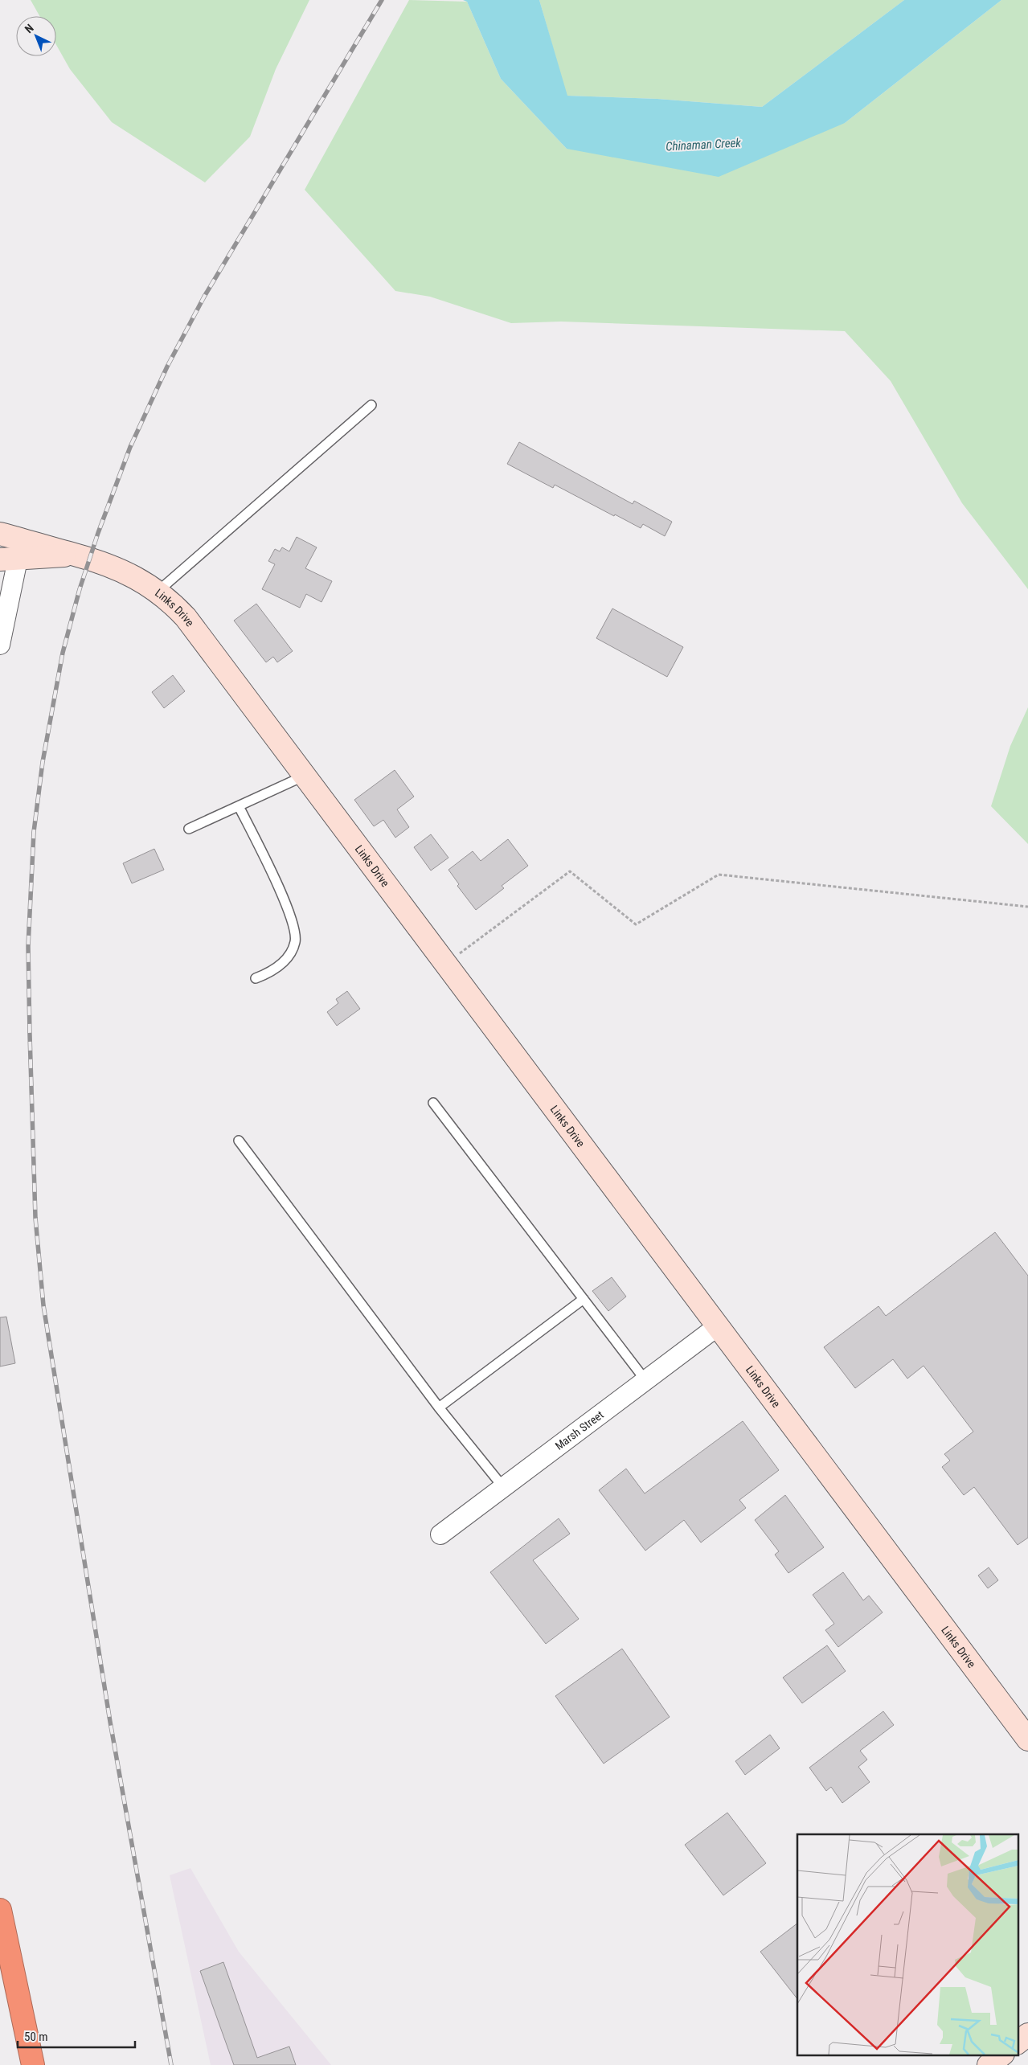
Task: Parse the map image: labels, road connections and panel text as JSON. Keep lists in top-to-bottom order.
{
  "streets": {
    "street": ["Links Drive", "Marsh Street"]
  },
  "crossings": [
    ["Links Drive", "Marsh Street"]
  ],
  "water": ["Chinaman Creek"],
  "scale_bar": "50 m",
  "north": "top left"
}
